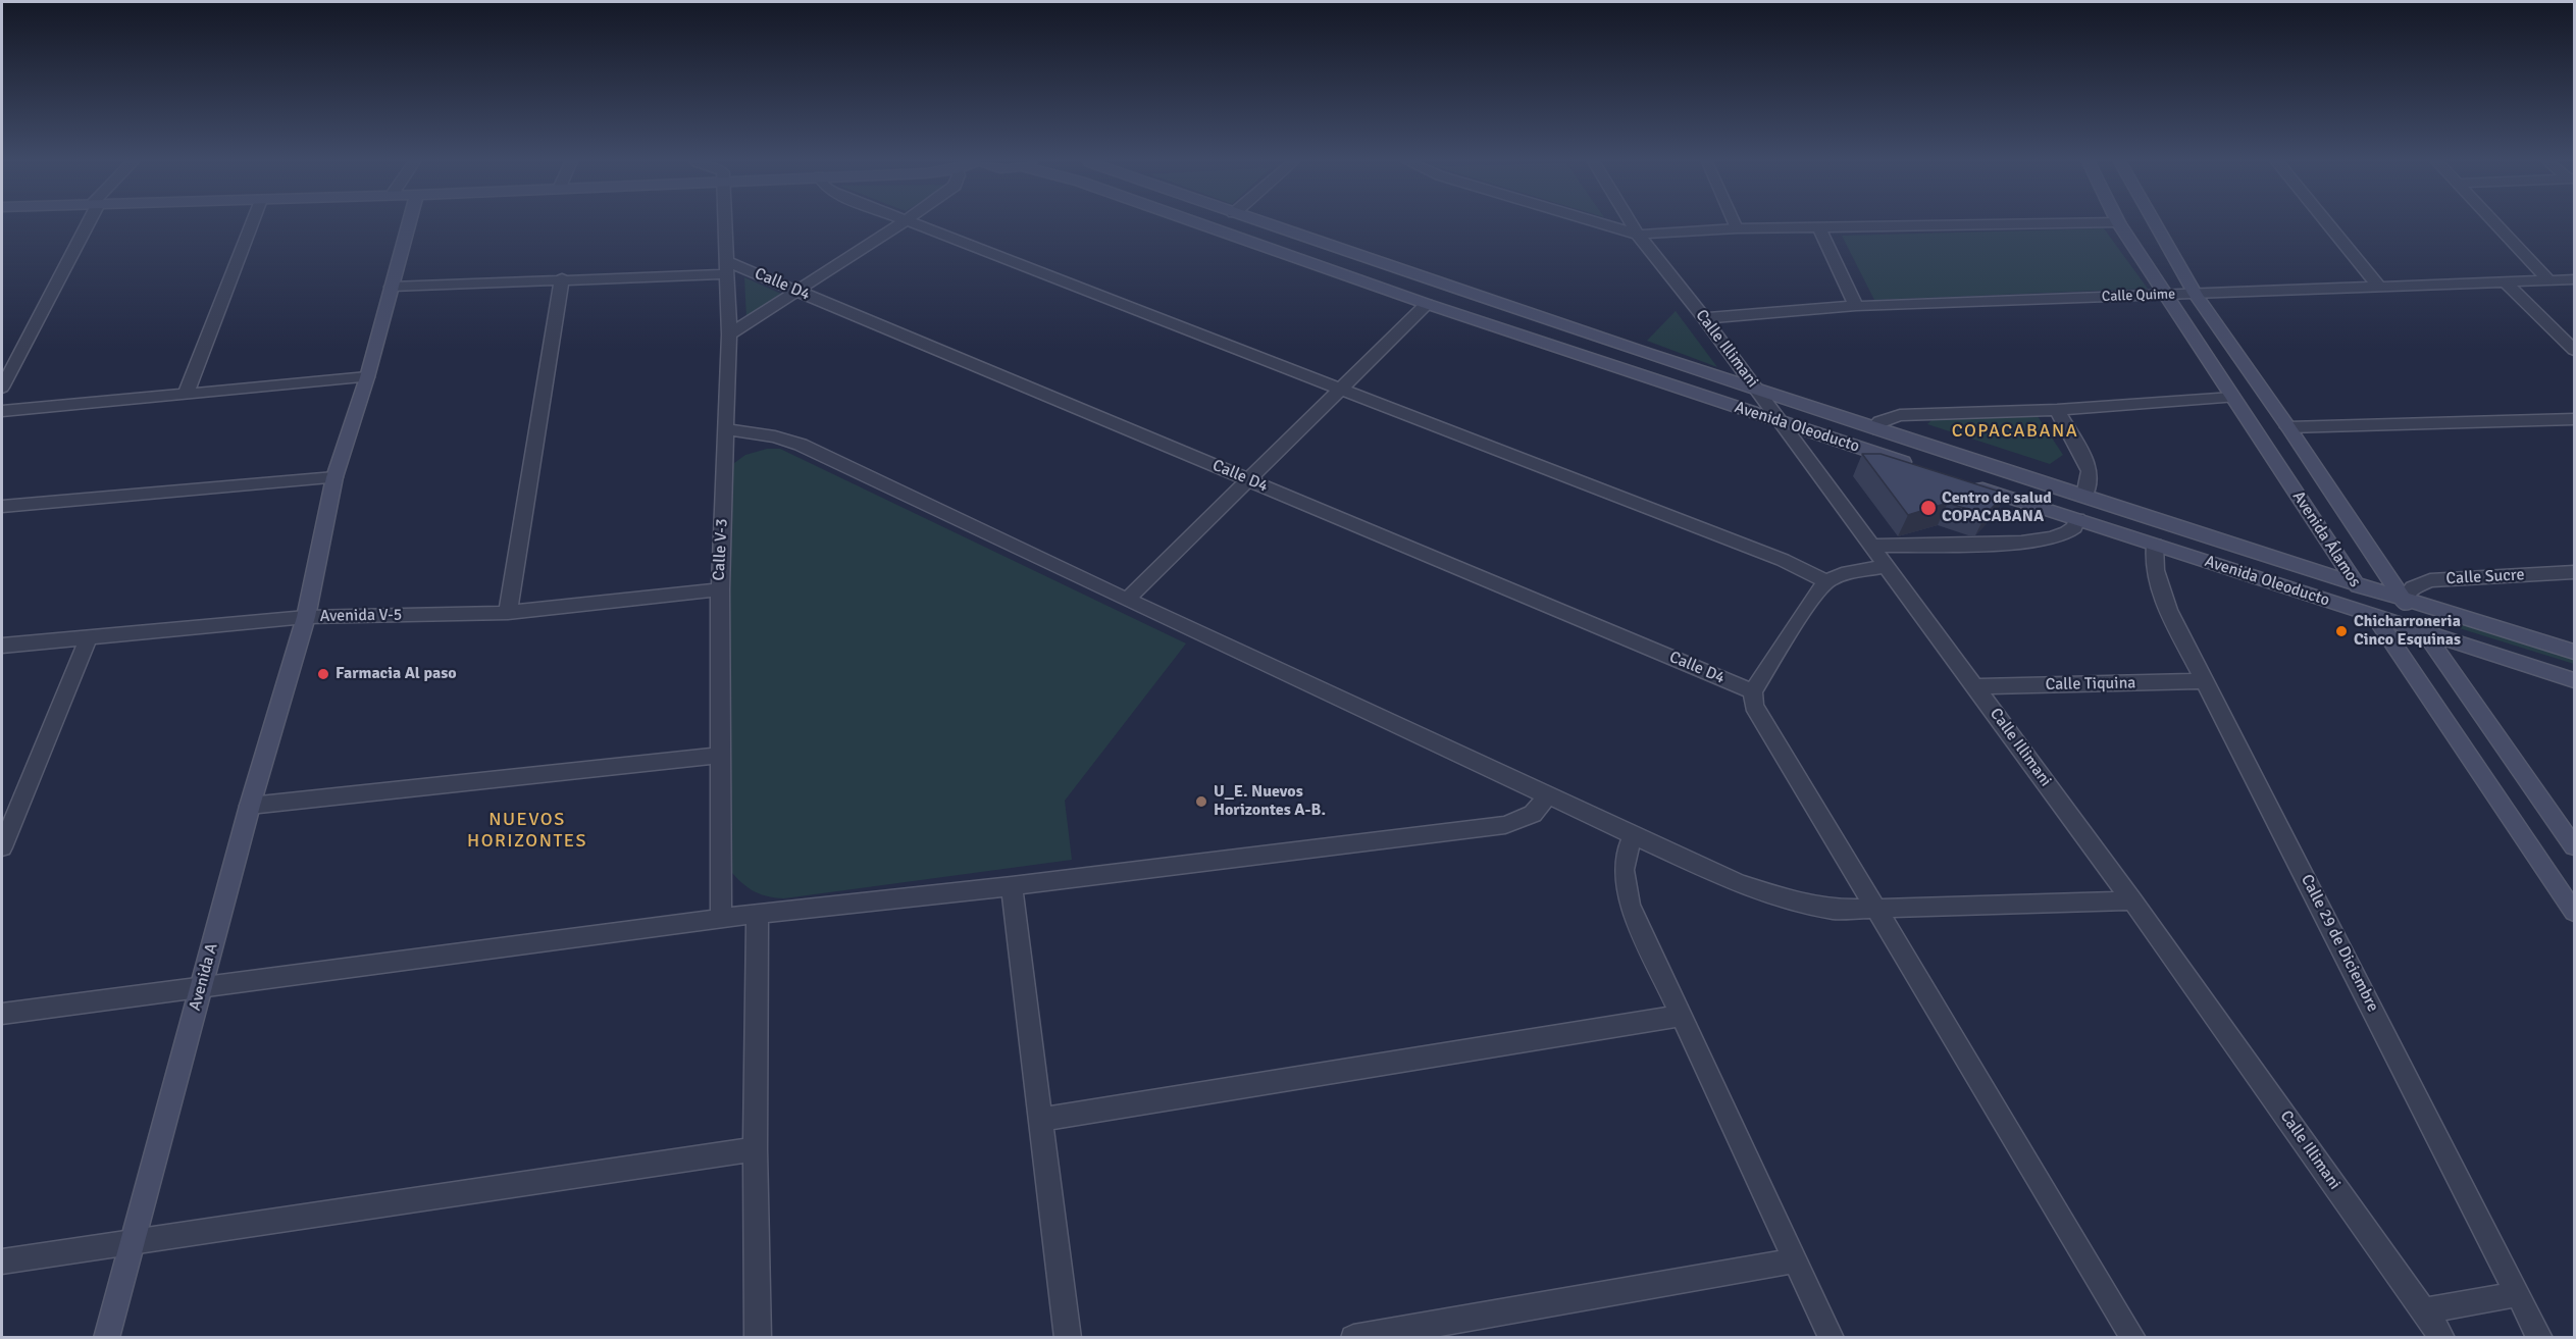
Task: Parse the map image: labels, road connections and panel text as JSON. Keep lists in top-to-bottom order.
{
  "streets": {
    "street": [
      "Calle D4",
      "Calle Quime",
      "Calle Illimani",
      "Avenida Oleoducto",
      "Avenida Álamos",
      "Calle V-3",
      "Calle Sucre",
      "Avenida V-5",
      "Calle Tiquina",
      "Calle 29 de Diciembre",
      "Avenida A"
    ]
  },
  "crossings": [
    ["Calle D4", "Calle V-3"],
    ["Calle Quime", "Calle Illimani"],
    ["Calle Quime", "Avenida Álamos"],
    ["Calle Illimani", "Avenida Oleoducto"],
    ["Calle Illimani", "Calle Tiquina"],
    ["Avenida Oleoducto", "Avenida Álamos"],
    ["Avenida Oleoducto", "Calle Sucre"],
    ["Avenida Oleoducto", "Calle 29 de Diciembre"],
    ["Avenida Álamos", "Calle Sucre"],
    ["Calle V-3", "Avenida V-5"],
    ["Avenida V-5", "Avenida A"],
    ["Calle Tiquina", "Calle 29 de Diciembre"]
  ],
  "districts": ["COPACABANA", "NUEVOS HORIZONTES"],
  "places": [
    "Centro de salud COPACABANA",
    "Chicharroneria Cinco Esquinas",
    "Farmacia Al paso",
    "U_E. Nuevos Horizontes A-B."
  ]
}
